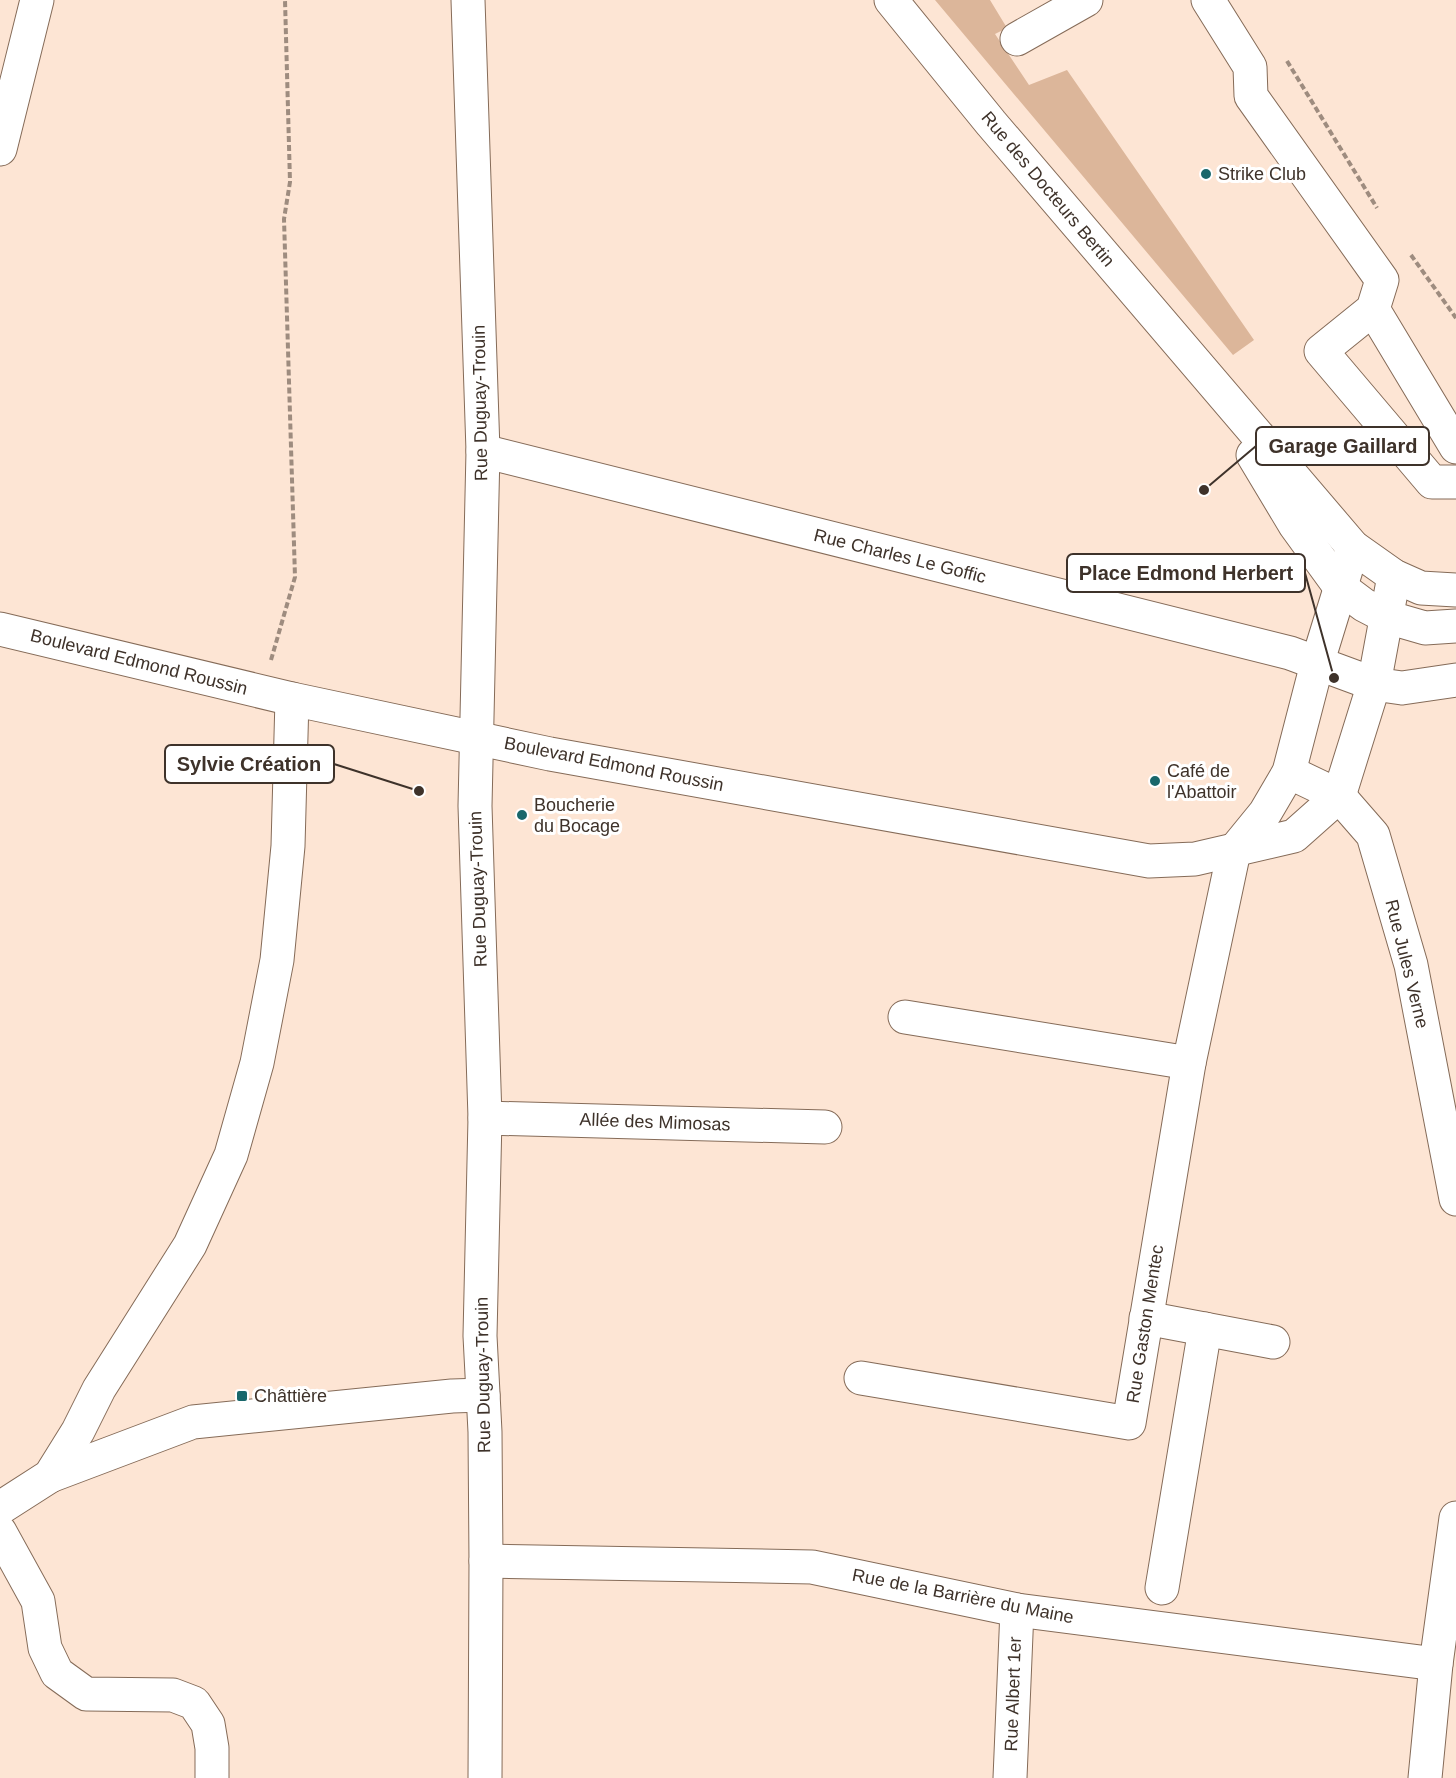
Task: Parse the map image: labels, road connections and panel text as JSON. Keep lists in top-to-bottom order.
{
  "streets": {
    "street": [
      "Rue des Docteurs Bertin",
      "Rue Duguay-Trouin",
      "Rue Charles Le Goffic",
      "Boulevard Edmond Roussin",
      "Rue Jules Verne",
      "Allée des Mimosas",
      "Rue Gaston Mentec",
      "Rue de la Barrière du Maine",
      "Rue Albert 1er"
    ]
  },
  "crossings": [
    ["Rue Duguay-Trouin", "Rue Charles Le Goffic"],
    ["Rue Duguay-Trouin", "Boulevard Edmond Roussin"],
    ["Rue Duguay-Trouin", "Allée des Mimosas"],
    ["Rue Duguay-Trouin", "Rue de la Barrière du Maine"],
    ["Boulevard Edmond Roussin", "Rue Jules Verne"],
    ["Boulevard Edmond Roussin", "Rue Gaston Mentec"],
    ["Rue de la Barrière du Maine", "Rue Albert 1er"]
  ],
  "places": {
    "other": [
      "Strike Club",
      "Garage Gaillard",
      "Place Edmond Herbert",
      "Café de l'Abattoir",
      "Sylvie Création",
      "Boucherie du Bocage"
    ],
    "transit": ["Châttière"]
  }
}
